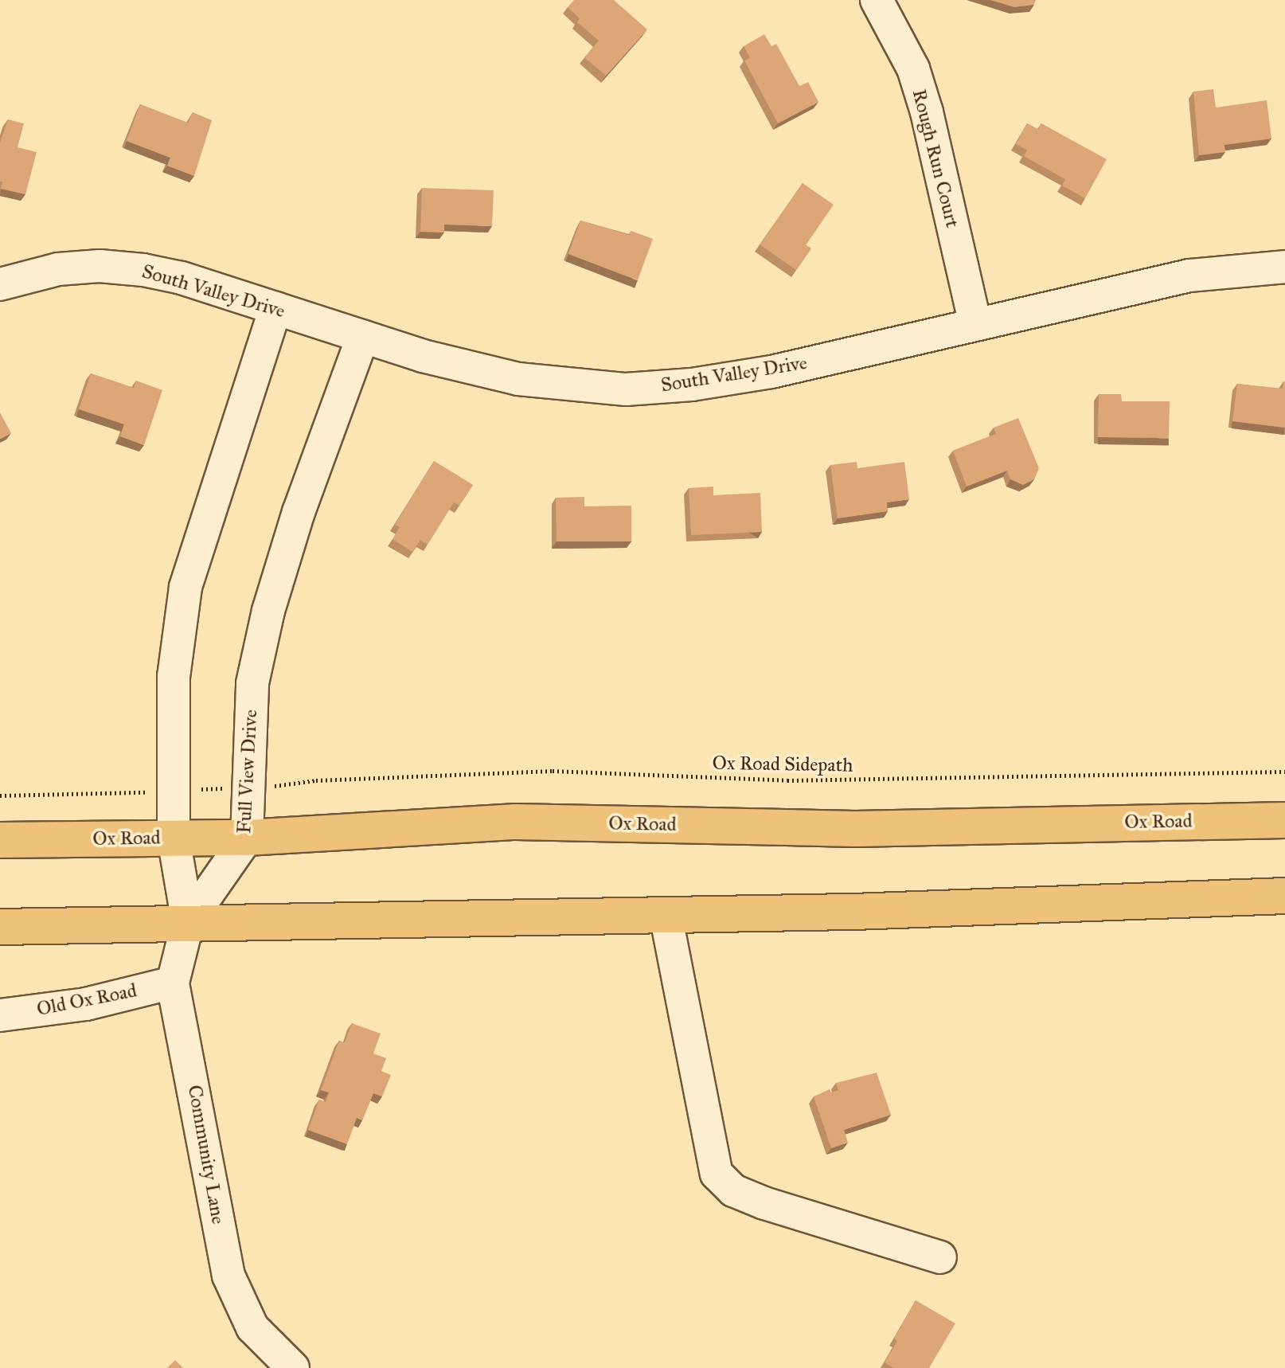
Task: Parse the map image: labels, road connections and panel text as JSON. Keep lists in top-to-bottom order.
{
  "streets": {
    "highway": ["Ox Road"],
    "street": [
      "Rough Run Court",
      "South Valley Drive",
      "Full View Drive",
      "Old Ox Road",
      "Community Lane"
    ],
    "path": ["Ox Road Sidepath"]
  },
  "crossings": [
    ["Rough Run Court", "South Valley Drive"],
    ["South Valley Drive", "Full View Drive"],
    ["Full View Drive", "Ox Road"],
    ["Full View Drive", "Community Lane"],
    ["Old Ox Road", "Community Lane"]
  ]
}
